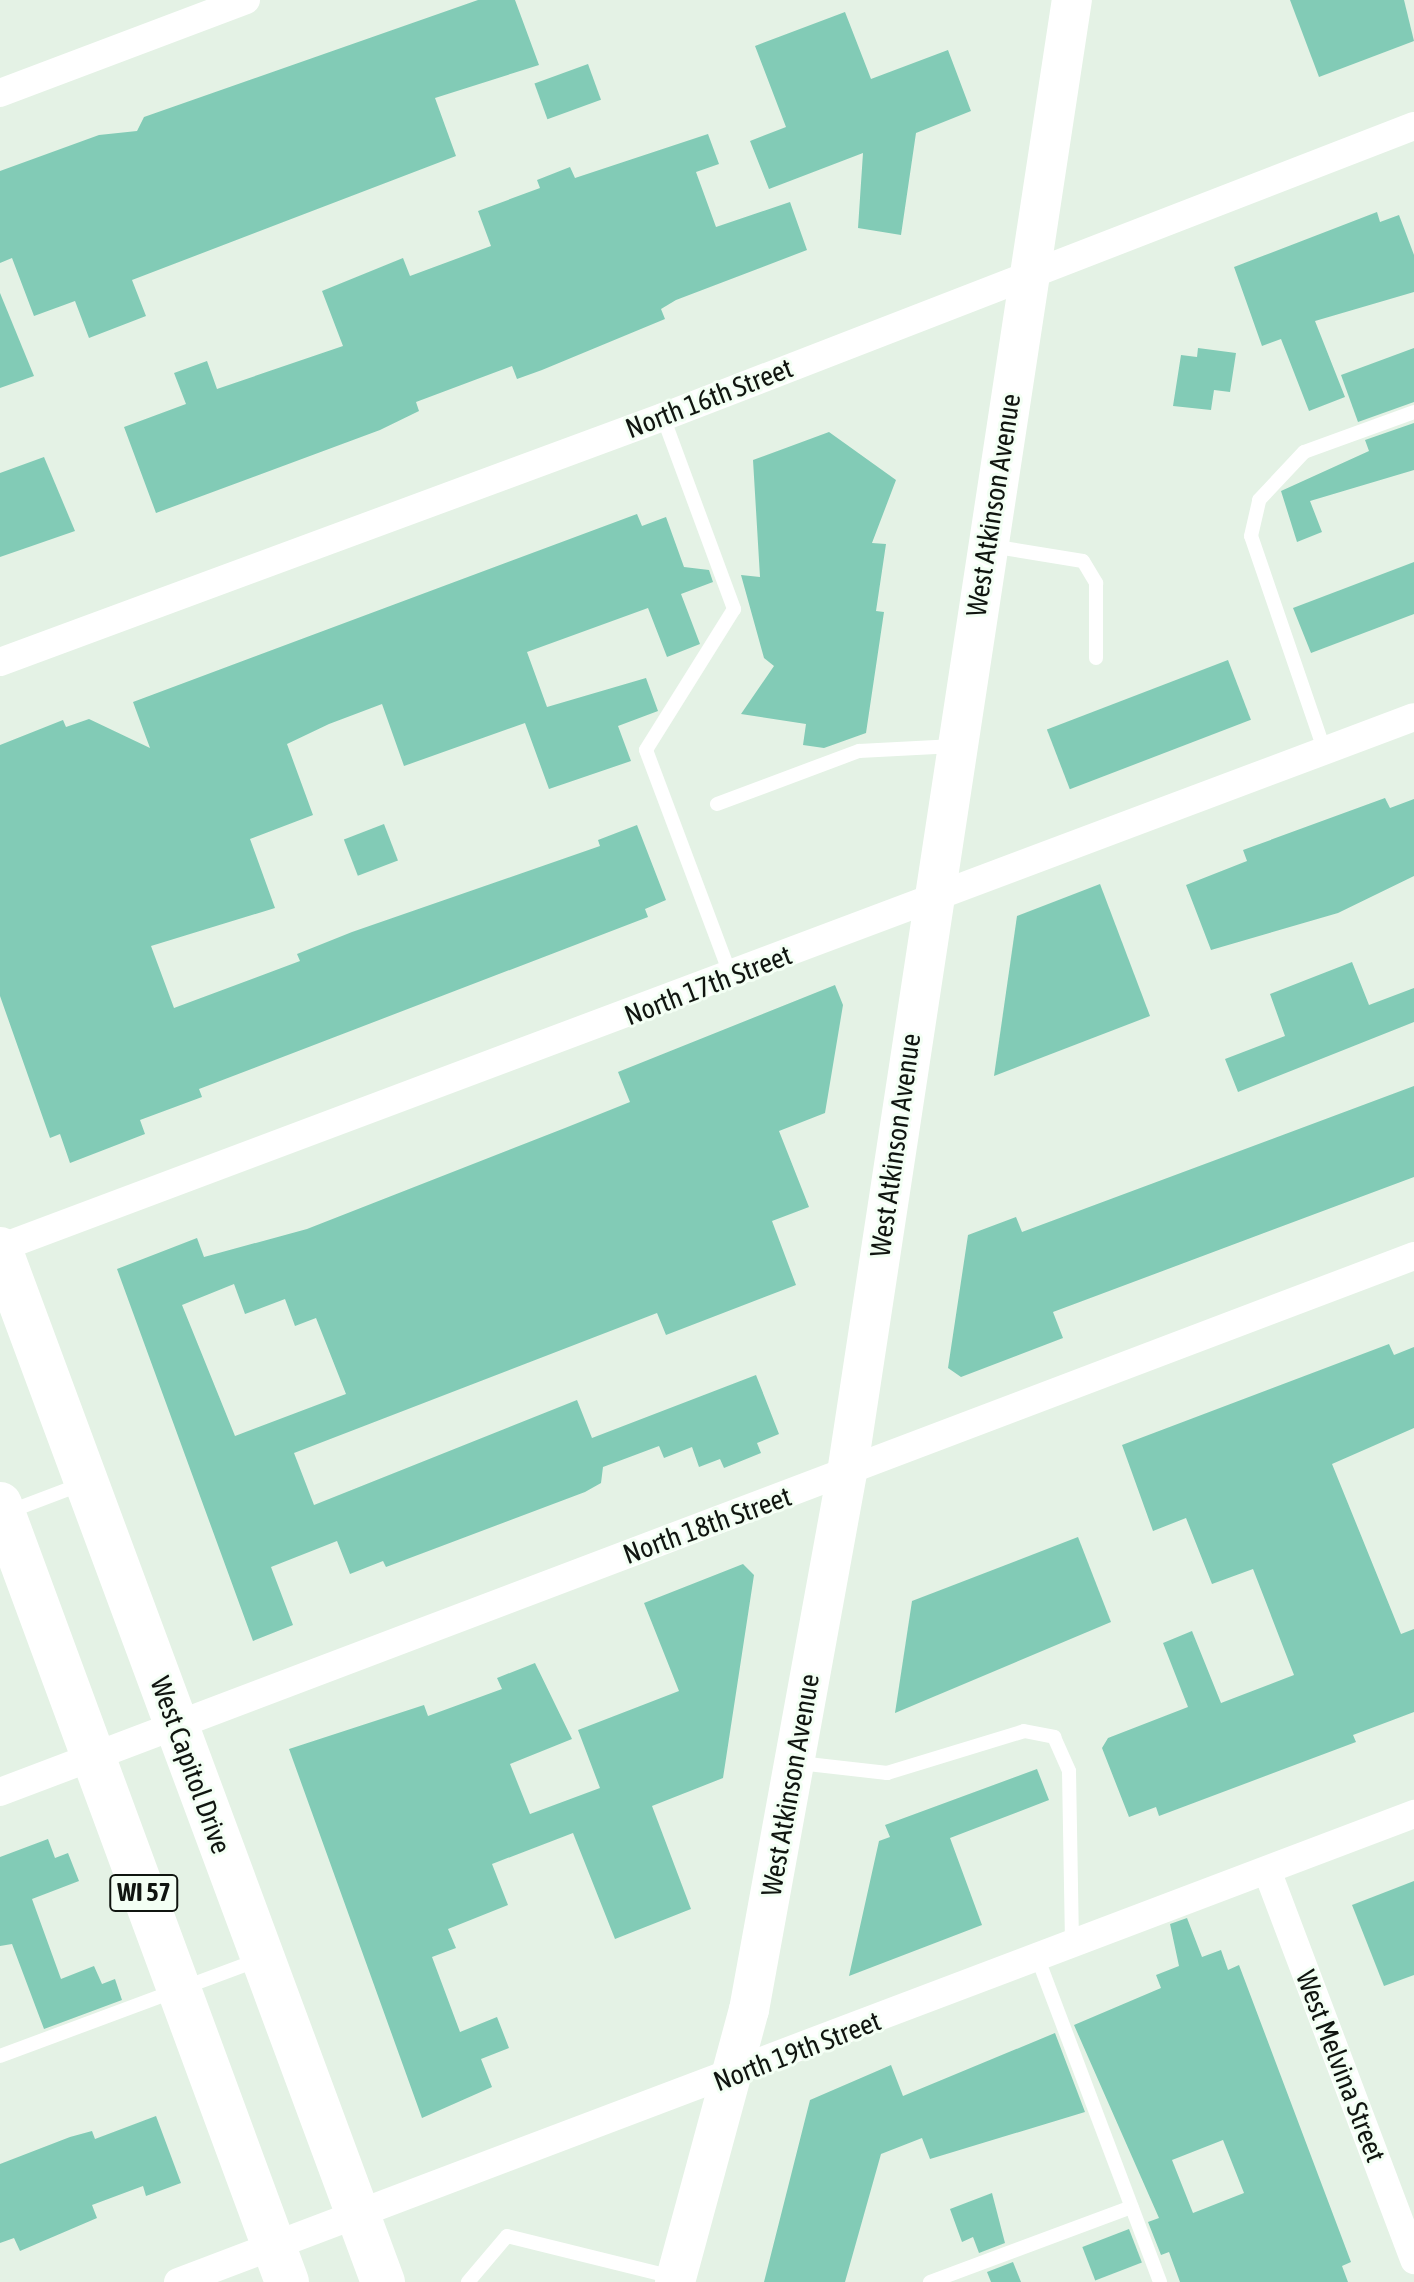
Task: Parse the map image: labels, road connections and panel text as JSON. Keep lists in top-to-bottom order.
{
  "streets": {
    "main road": ["West Capitol Drive", "WI 57"],
    "street": [
      "North 16th Street",
      "West Atkinson Avenue",
      "North 17th Street",
      "North 18th Street",
      "North 19th Street",
      "West Melvina Street"
    ]
  },
  "crossings": [
    ["North 16th Street", "West Atkinson Avenue"],
    ["West Atkinson Avenue", "North 17th Street"],
    ["West Atkinson Avenue", "North 18th Street"],
    ["West Atkinson Avenue", "North 19th Street"],
    ["North 17th Street", "West Capitol Drive"],
    ["North 18th Street", "West Capitol Drive"],
    ["North 18th Street", "WI 57"],
    ["West Capitol Drive", "North 19th Street"],
    ["WI 57", "North 19th Street"],
    ["North 19th Street", "West Melvina Street"]
  ]
}
